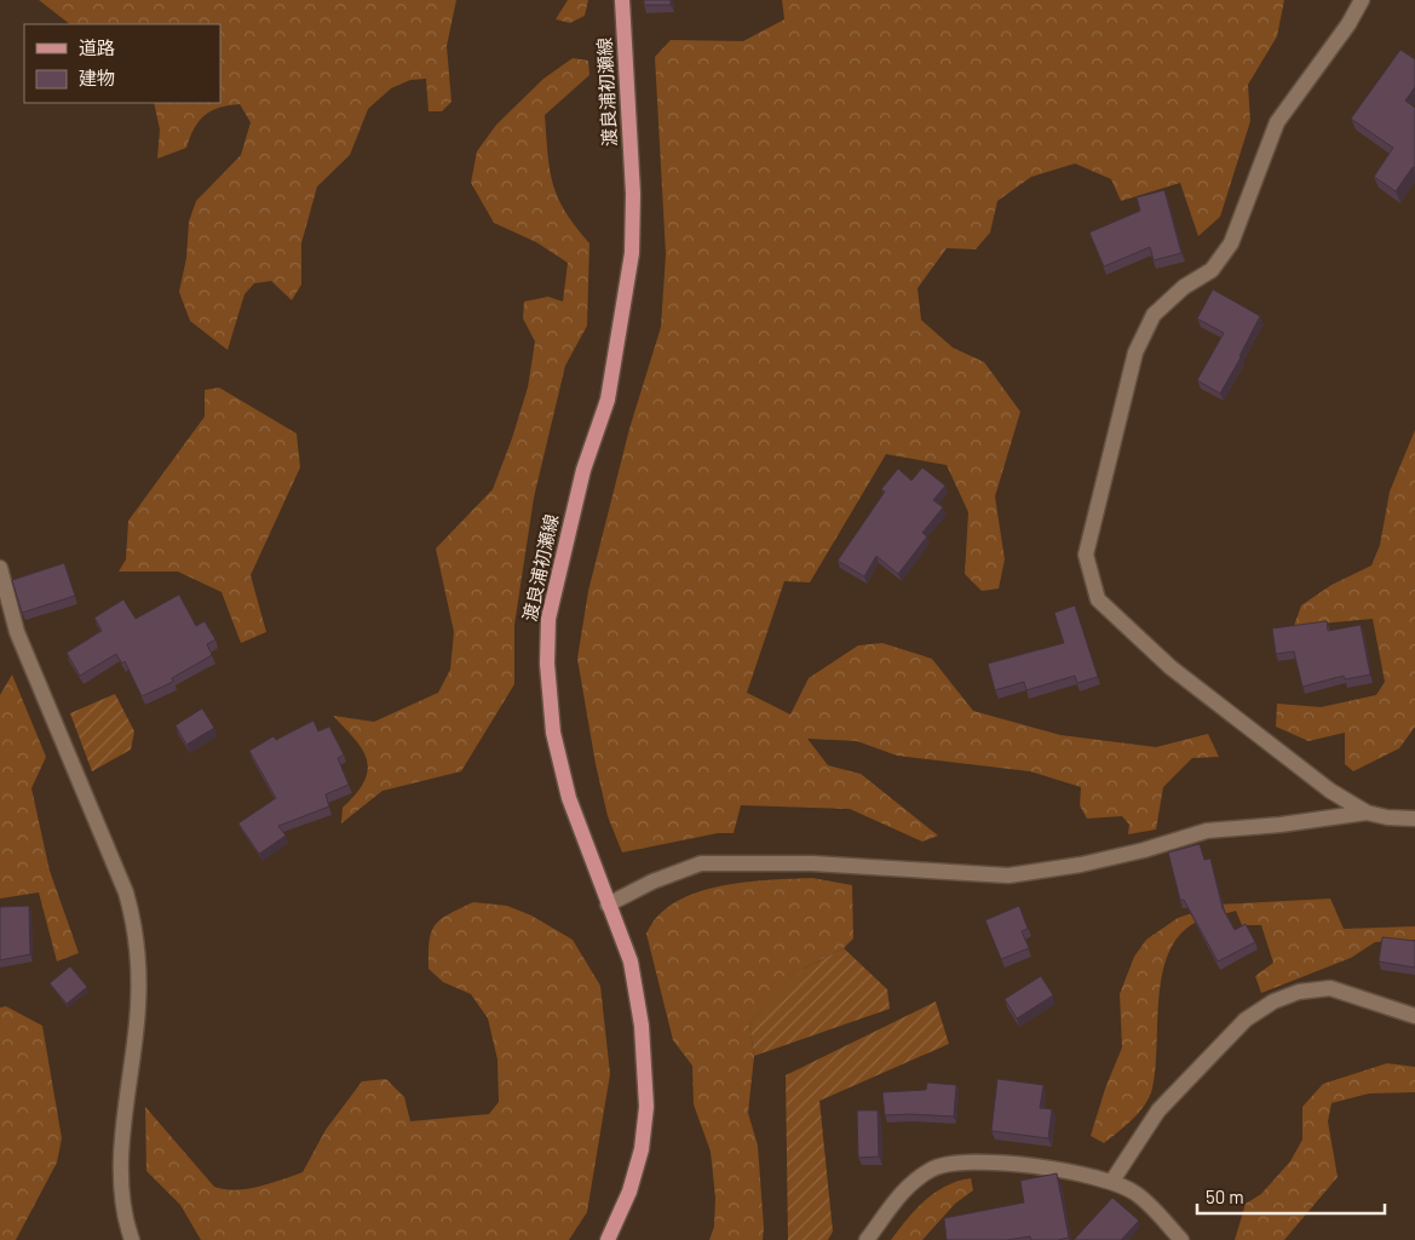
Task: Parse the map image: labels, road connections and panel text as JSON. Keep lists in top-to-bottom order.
{
  "streets": {
    "main road": ["渡良浦初瀬線"]
  },
  "legend": ["道路", "建物"],
  "scale_bar": "50 m"
}
